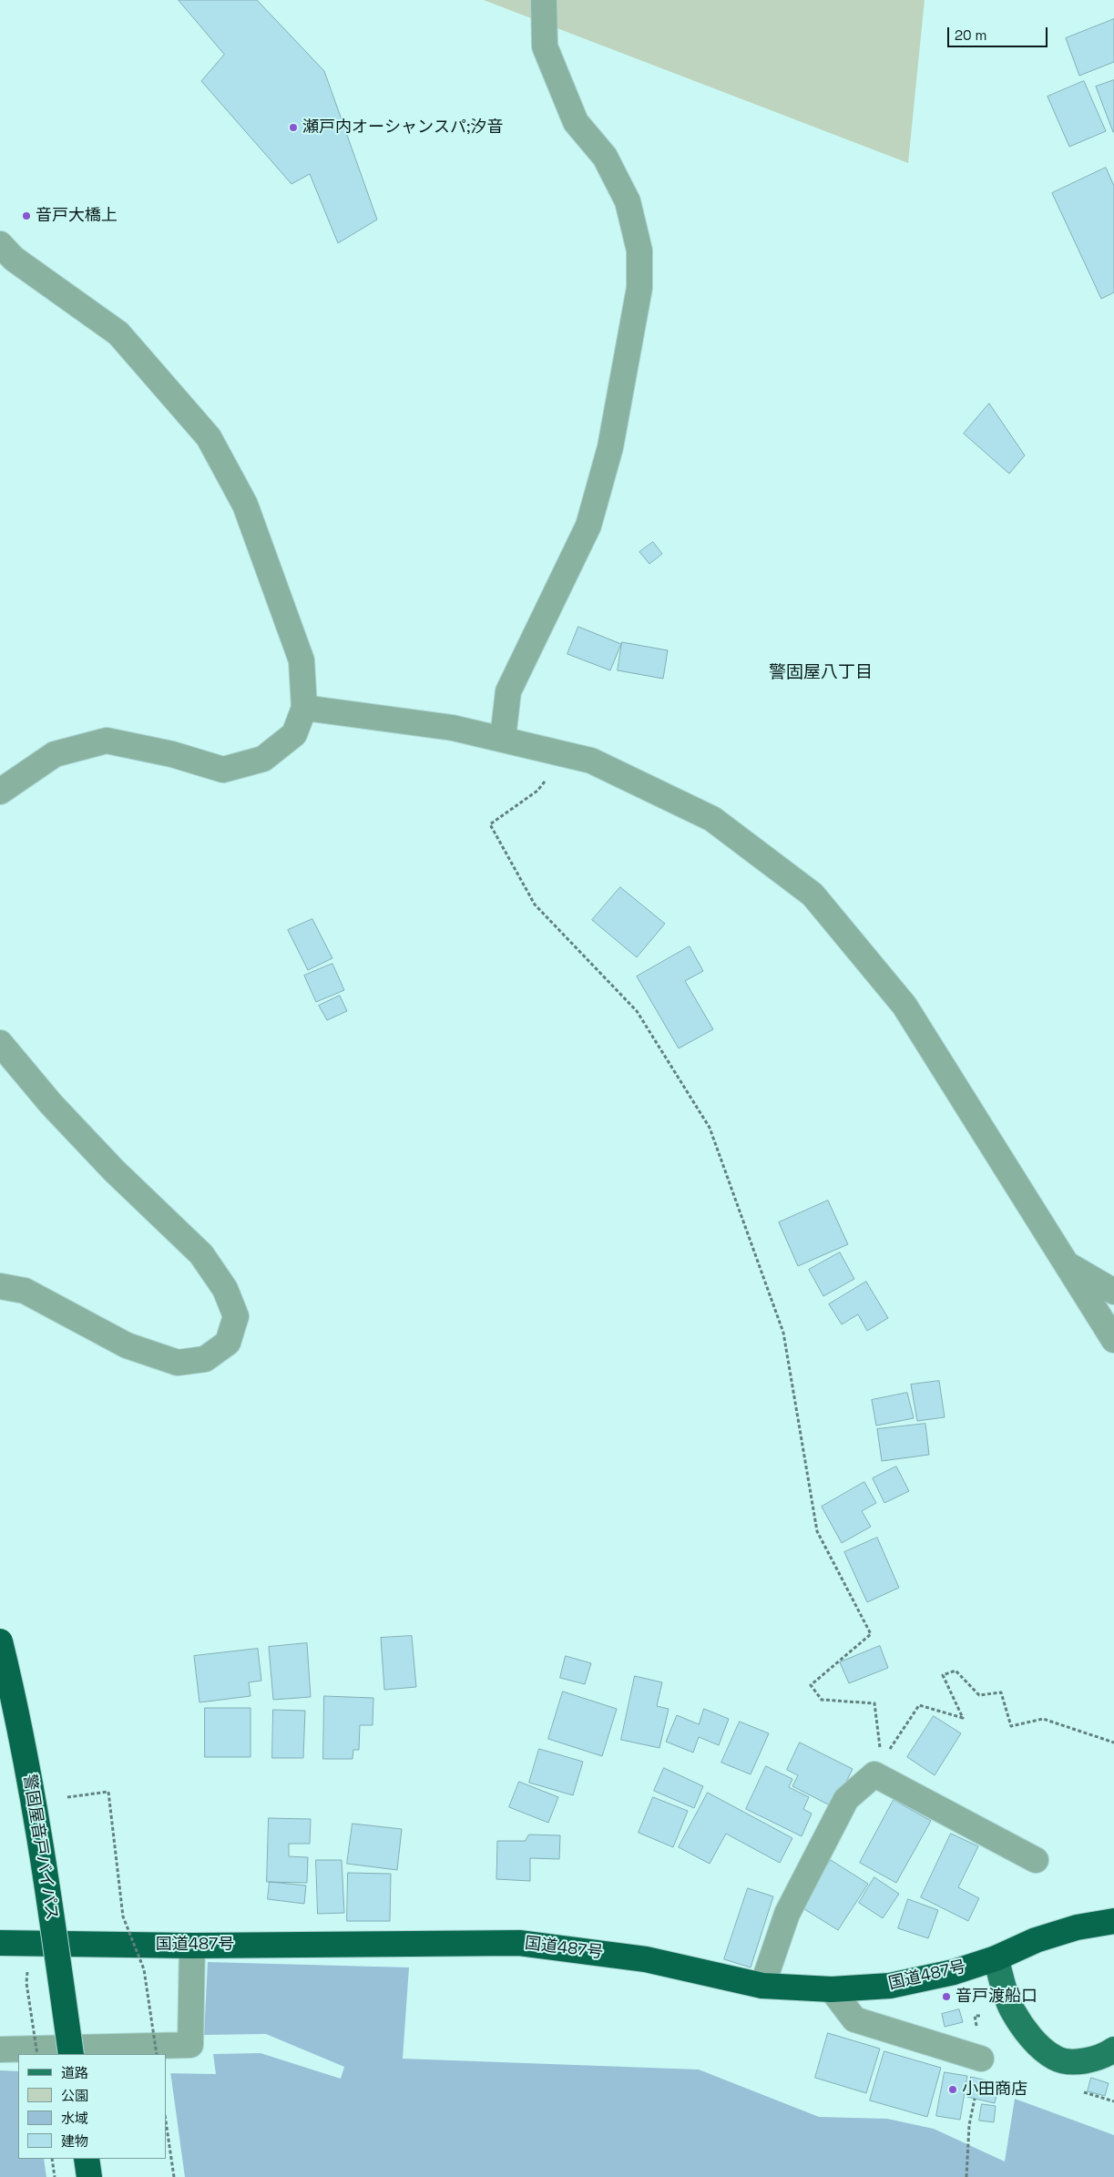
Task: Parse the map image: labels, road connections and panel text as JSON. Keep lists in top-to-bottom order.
{
  "streets": {
    "highway": ["警固屋音戸バイパス", "国道487号"]
  },
  "districts": ["警固屋八丁目"],
  "places": [
    "瀬戸内オーシャンスパ;汐音",
    "音戸大橋上",
    "音戸渡船口",
    "小田商店"
  ],
  "legend": [
    "道路",
    "公園",
    "水域",
    "建物"
  ],
  "scale_bar": "20 m"
}
